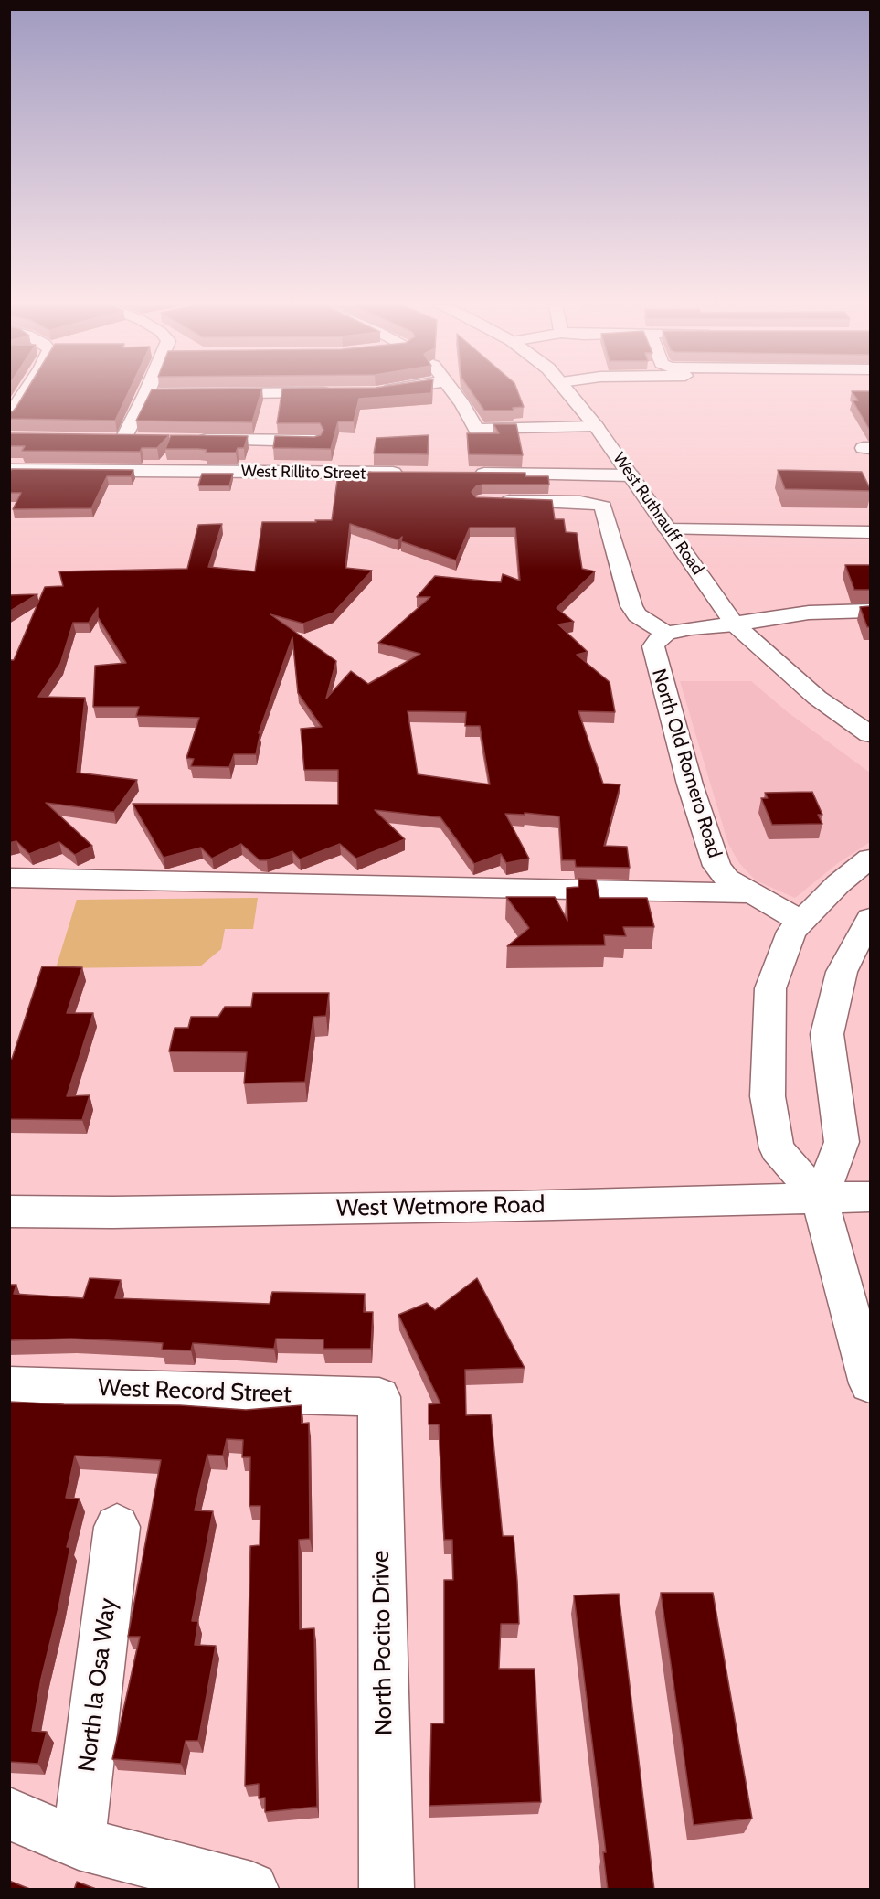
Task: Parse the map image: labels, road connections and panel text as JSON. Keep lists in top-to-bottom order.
{
  "streets": {
    "street": [
      "West Rillito Street",
      "West Ruthrauff Road",
      "North Old Romero Road",
      "West Wetmore Road",
      "West Record Street",
      "North Pocito Drive",
      "North la Osa Way"
    ]
  },
  "crossings": [
    ["West Record Street", "North Pocito Drive"]
  ]
}
